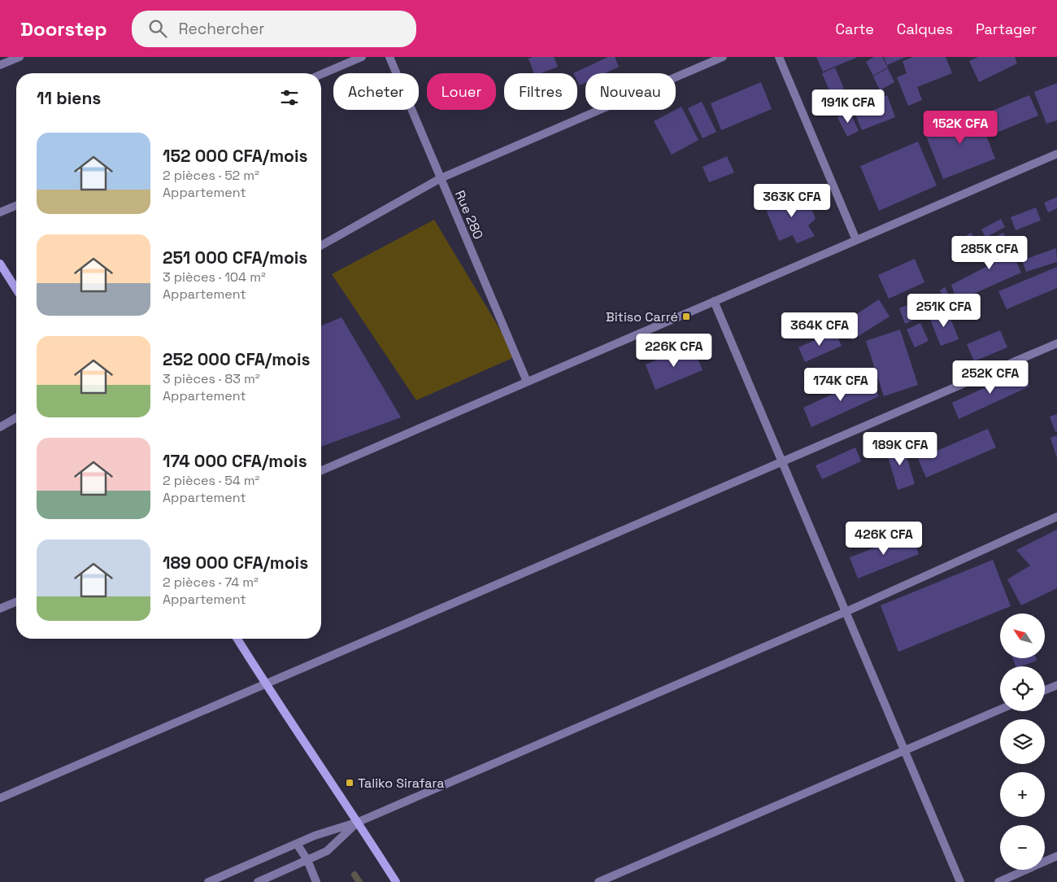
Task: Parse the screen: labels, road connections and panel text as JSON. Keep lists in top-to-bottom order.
{
  "streets": {
    "street": ["Rue 280"]
  },
  "places": {
    "transit": ["Bitiso Carré", "Taliko Sirafara"]
  },
  "north": "top left",
  "page": {
    "header": "Doorstep",
    "search": "Rechercher",
    "nav": ["Carte", "Calques", "Partager"],
    "chip": [
      "Acheter",
      "Louer",
      "Filtres",
      "Nouveau"
    ],
    "heading": "11 biens",
    "price": [
      "191K CFA",
      "152K CFA",
      "363K CFA",
      "285K CFA",
      "251K CFA",
      "364K CFA",
      "226K CFA",
      "252K CFA",
      "174K CFA",
      "189K CFA",
      "426K CFA"
    ],
    "list": [
      {
        "name": "152 000 CFA/mois",
        "note": "2 pièces · 52 m² · Appartement"
      },
      {
        "name": "251 000 CFA/mois",
        "note": "3 pièces · 104 m² · Appartement"
      },
      {
        "name": "252 000 CFA/mois",
        "note": "3 pièces · 83 m² · Appartement"
      },
      {
        "name": "174 000 CFA/mois",
        "note": "2 pièces · 54 m² · Appartement"
      },
      {
        "name": "189 000 CFA/mois",
        "note": "2 pièces · 74 m² · Appartement"
      }
    ],
    "map_buttons": ["+", "−"]
  }
}
